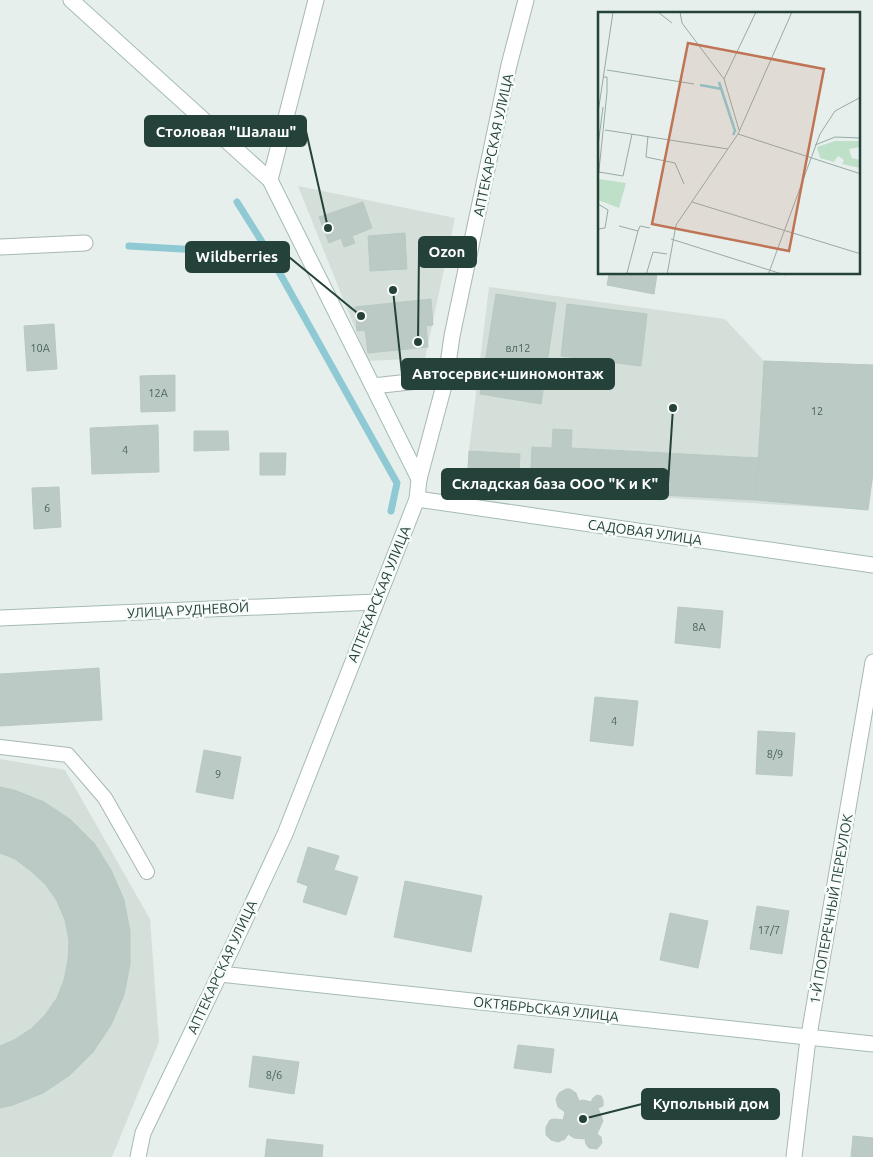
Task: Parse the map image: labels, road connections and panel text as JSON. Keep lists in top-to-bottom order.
{
  "streets": {
    "street": [
      "АПТЕКАРСКАЯ УЛИЦА",
      "САДОВАЯ УЛИЦА",
      "УЛИЦА РУДНЕВОЙ",
      "1-Й ПОПЕРЕЧНЫЙ ПЕРЕУЛОК",
      "ОКТЯБРЬСКАЯ УЛИЦА"
    ]
  },
  "crossings": [
    ["АПТЕКАРСКАЯ УЛИЦА", "САДОВАЯ УЛИЦА"],
    ["АПТЕКАРСКАЯ УЛИЦА", "УЛИЦА РУДНЕВОЙ"],
    ["АПТЕКАРСКАЯ УЛИЦА", "ОКТЯБРЬСКАЯ УЛИЦА"],
    ["1-Й ПОПЕРЕЧНЫЙ ПЕРЕУЛОК", "ОКТЯБРЬСКАЯ УЛИЦА"]
  ],
  "places": [
    "Столовая \"Шалаш\"",
    "Автосервис+шиномонтаж",
    "Wildberries",
    "Ozon",
    "Складская база ООО \"К и К\"",
    "Купольный дом"
  ],
  "house_numbers": [
    "10А",
    "вл12",
    "12А",
    "12",
    "4",
    "6",
    "8А",
    "4",
    "8/9",
    "9",
    "17/7",
    "8/6"
  ]
}
